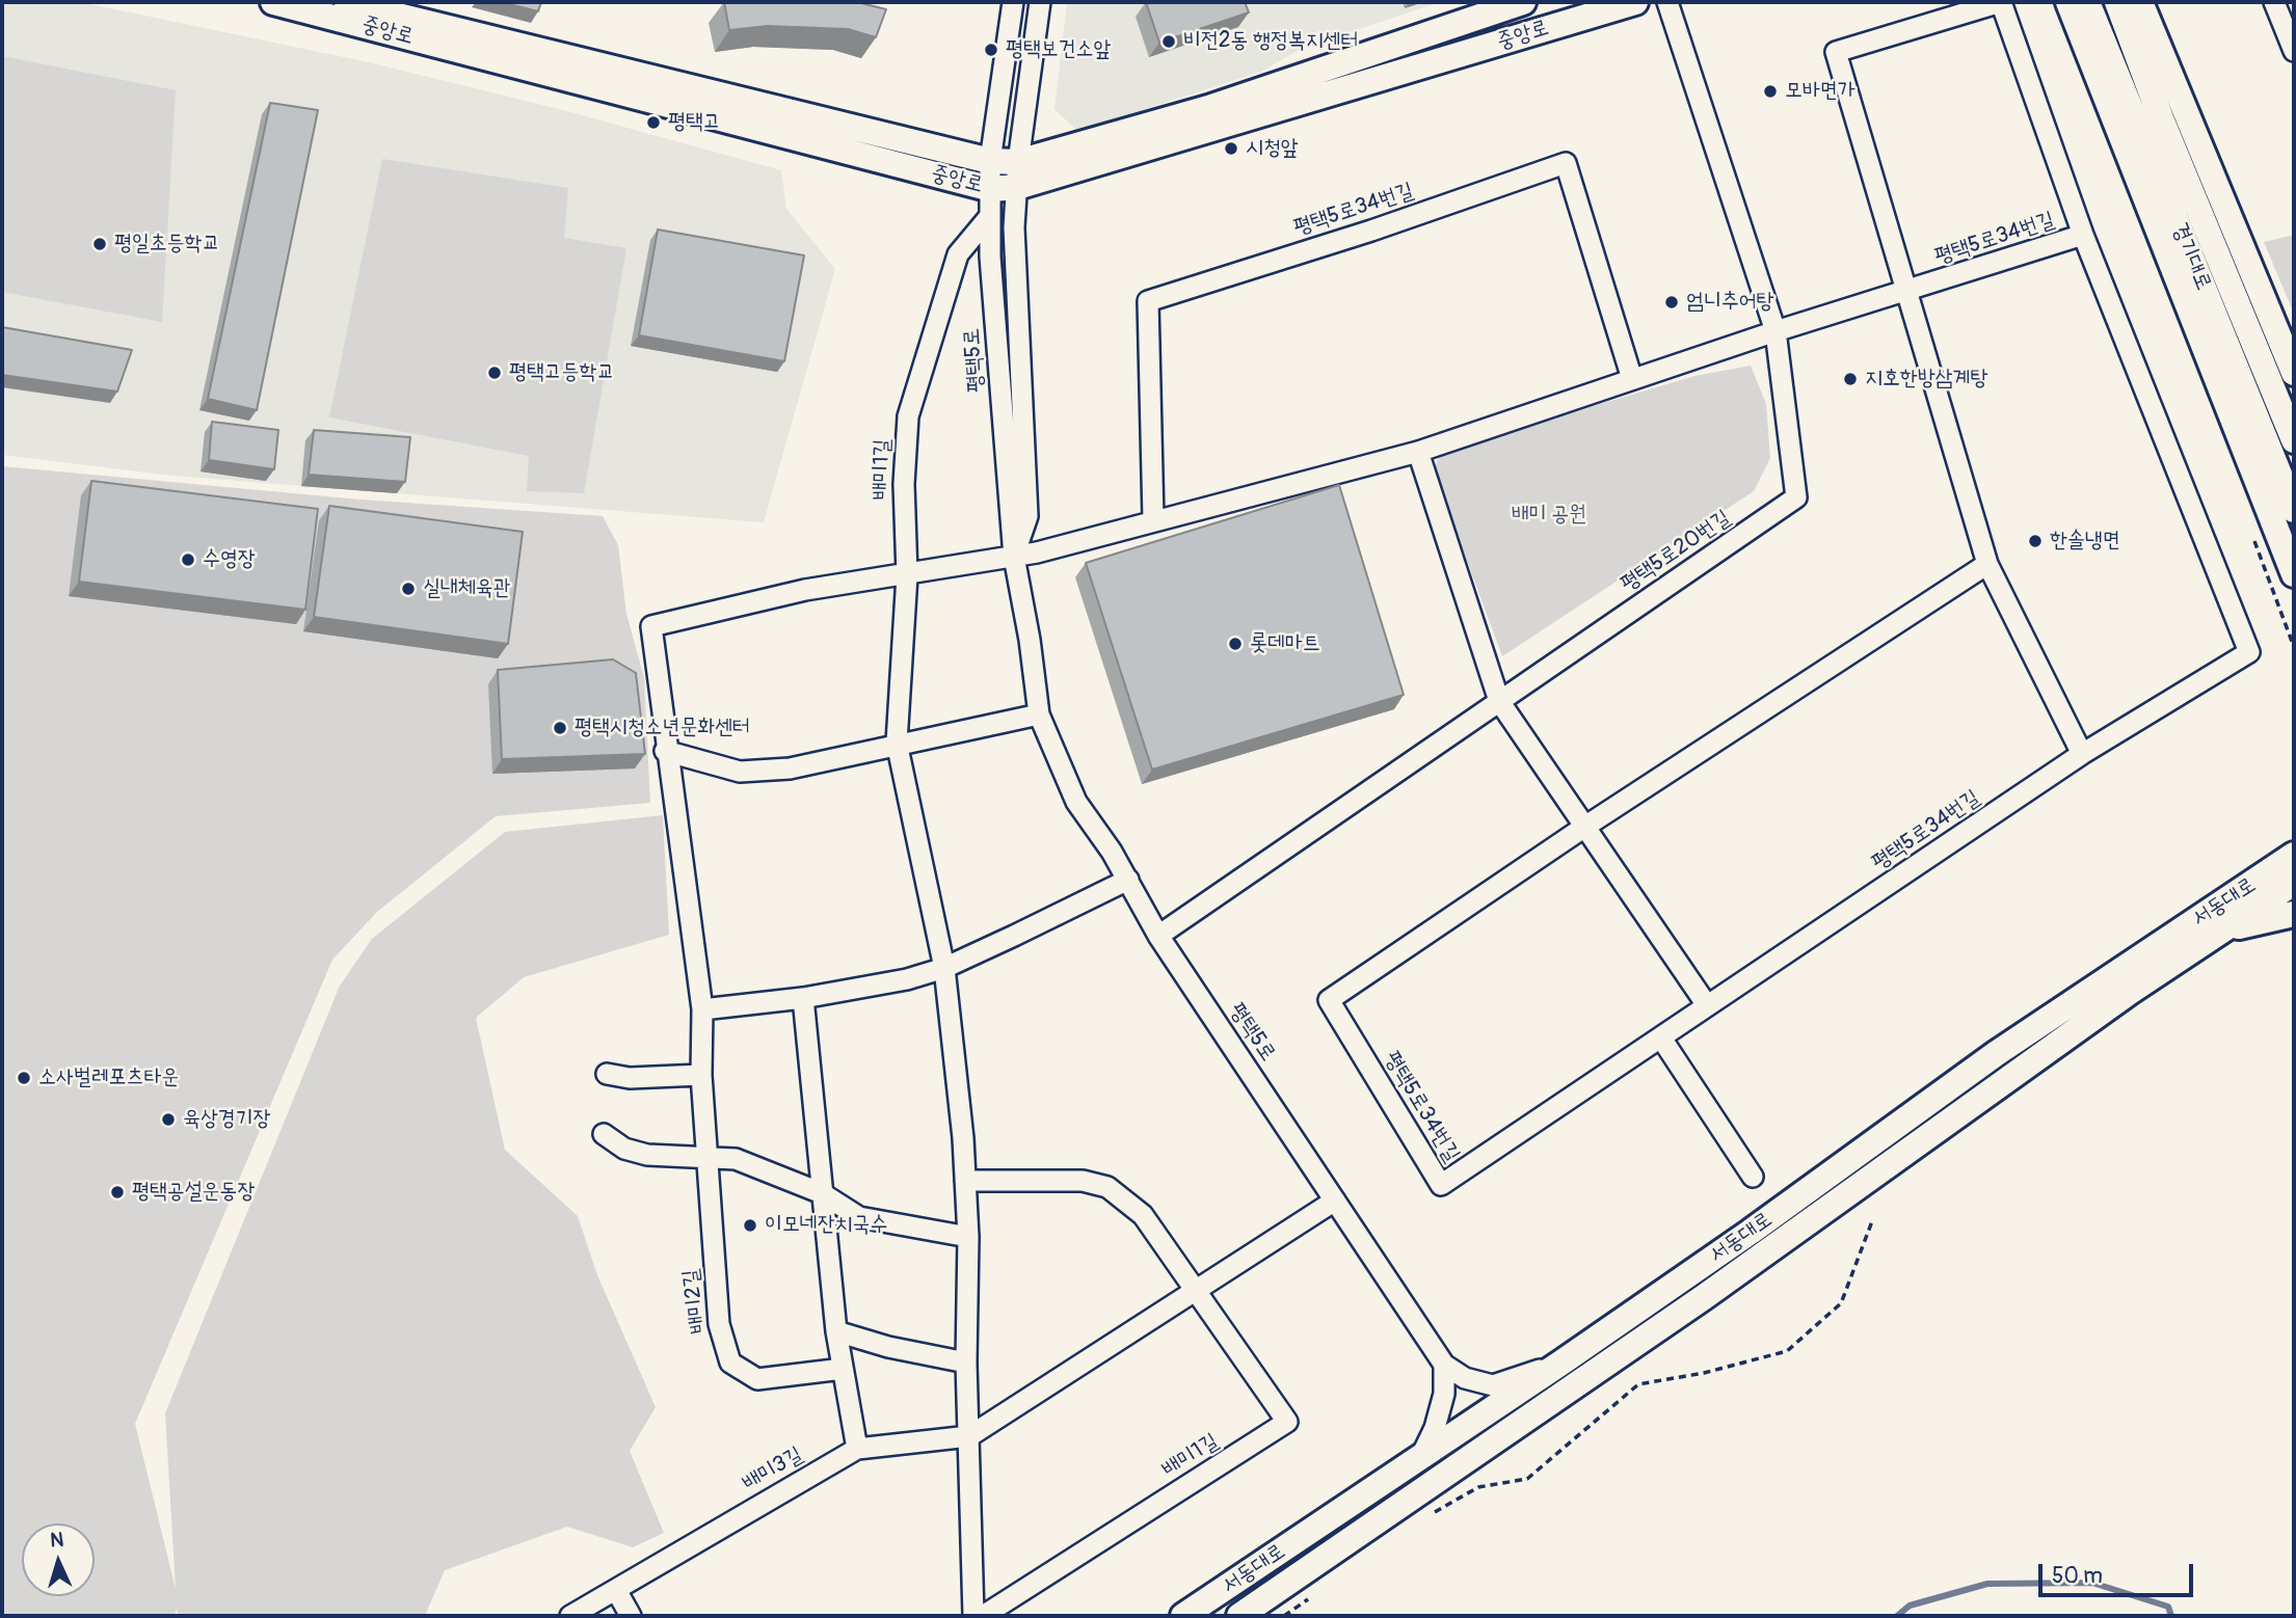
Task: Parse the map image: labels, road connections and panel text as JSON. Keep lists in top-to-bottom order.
{
  "streets": {
    "main road": ["중앙로", "경기대로", "서동대로"],
    "street": [
      "평택5로34번길",
      "평택5로",
      "배미1길",
      "평택5로20번길",
      "배미2길",
      "배미3길"
    ]
  },
  "crossings": [
    ["중앙로", "평택5로"],
    ["평택5로34번길", "평택5로"],
    ["평택5로34번길", "배미1길"],
    ["평택5로34번길", "평택5로20번길"],
    ["평택5로34번길", "배미2길"],
    ["평택5로", "배미1길"],
    ["평택5로", "평택5로20번길"],
    ["배미1길", "배미3길"]
  ],
  "parks": ["배미 공원"],
  "places": [
    "비전2동 행정복지센터",
    "평택보건소앞",
    "모바면가",
    "평택고",
    "시청앞",
    "평일초등학교",
    "엄니추어탕",
    "평택고등학교",
    "지호한방삼계탕",
    "한솔냉면",
    "수영장",
    "실내체육관",
    "롯데마트",
    "평택시청소년문화센터",
    "소사벌레포츠타운",
    "육상경기장",
    "평택공설운동장",
    "이모네잔치국수"
  ],
  "scale_bar": "50 m",
  "north": "top"
}
